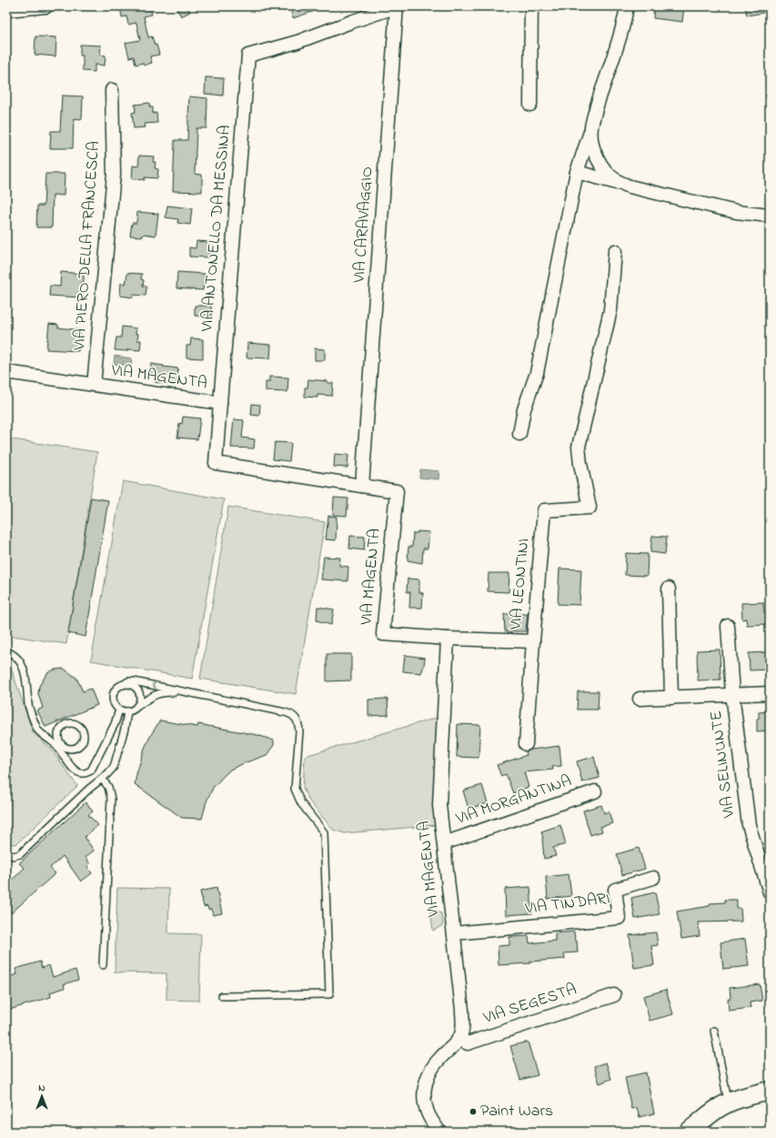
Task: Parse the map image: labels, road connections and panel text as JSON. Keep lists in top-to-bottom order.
{
  "streets": {
    "street": [
      "VIA CARAVAGGIO",
      "VIA ANTONELLO DA MESSINA",
      "VIA PIERO DELLA FRANCESCA",
      "VIA MAGENTA",
      "VIA LEONTINI",
      "VIA SELINUNTE",
      "VIA MORGANTINA",
      "VIA TINDARI",
      "VIA SEGESTA"
    ]
  },
  "crossings": [
    ["VIA CARAVAGGIO", "VIA ANTONELLO DA MESSINA"],
    ["VIA CARAVAGGIO", "VIA MAGENTA"],
    ["VIA ANTONELLO DA MESSINA", "VIA MAGENTA"],
    ["VIA PIERO DELLA FRANCESCA", "VIA MAGENTA"],
    ["VIA MAGENTA", "VIA LEONTINI"],
    ["VIA MAGENTA", "VIA MORGANTINA"],
    ["VIA MAGENTA", "VIA TINDARI"],
    ["VIA MAGENTA", "VIA SEGESTA"]
  ],
  "places": ["Paint Wars"],
  "north": "top"
}
